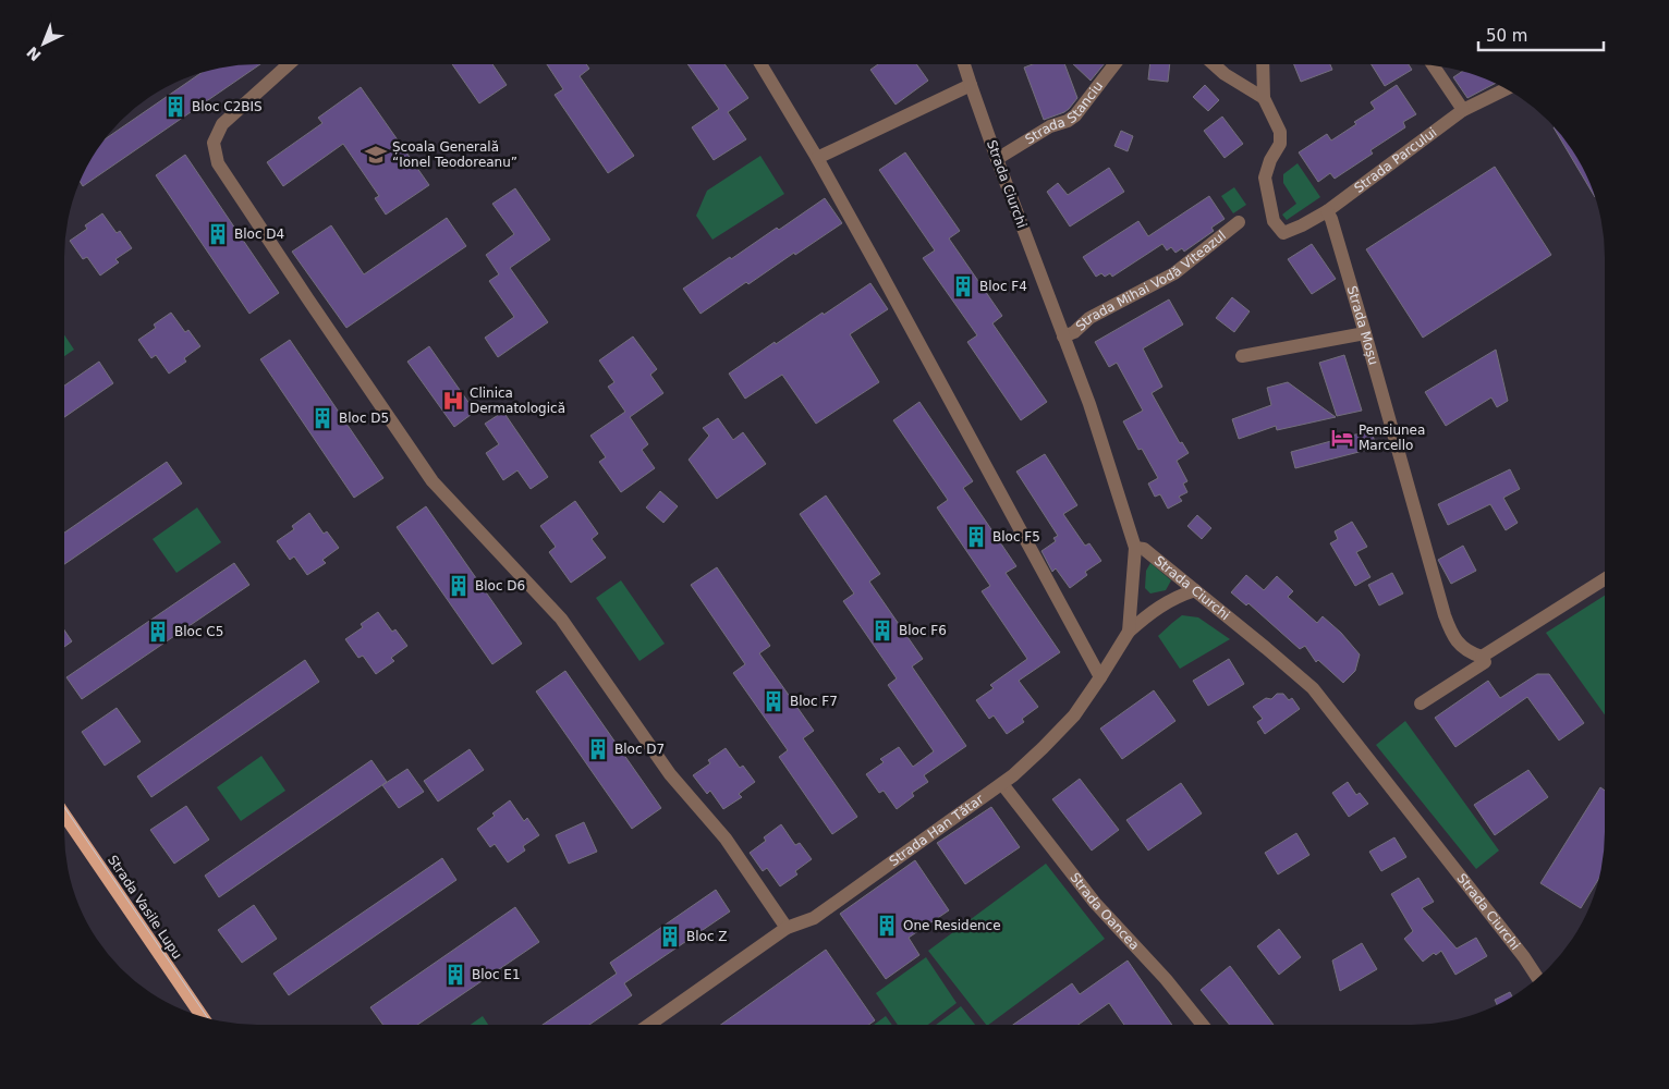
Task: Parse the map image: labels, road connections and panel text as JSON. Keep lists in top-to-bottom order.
{
  "streets": {
    "main road": ["Strada Vasile Lupu"],
    "street": [
      "Strada Stanciu",
      "Strada Parcului",
      "Strada Ciurchi",
      "Strada Mihai Vodă Viteazul",
      "Strada Moșu",
      "Strada Han Tătar",
      "Strada Oancea"
    ]
  },
  "crossings": [
    ["Strada Stanciu", "Strada Ciurchi"],
    ["Strada Parcului", "Strada Moșu"],
    ["Strada Ciurchi", "Strada Mihai Vodă Viteazul"],
    ["Strada Ciurchi", "Strada Han Tătar"],
    ["Strada Han Tătar", "Strada Oancea"]
  ],
  "places": {
    "building": [
      "Bloc C2BIS",
      "Bloc D4",
      "Bloc F4",
      "Bloc D5",
      "Bloc F5",
      "Bloc D6",
      "Bloc F6",
      "Bloc C5",
      "Bloc F7",
      "Bloc D7",
      "One Residence",
      "Bloc Z",
      "Bloc E1"
    ],
    "school or university": ["Școala Generală “Ionel Teodoreanu”"],
    "hospital": ["Clinica Dermatologică"],
    "hotel": ["Pensiunea Marcello"]
  },
  "scale_bar": "50 m",
  "north": "bottom left"
}
